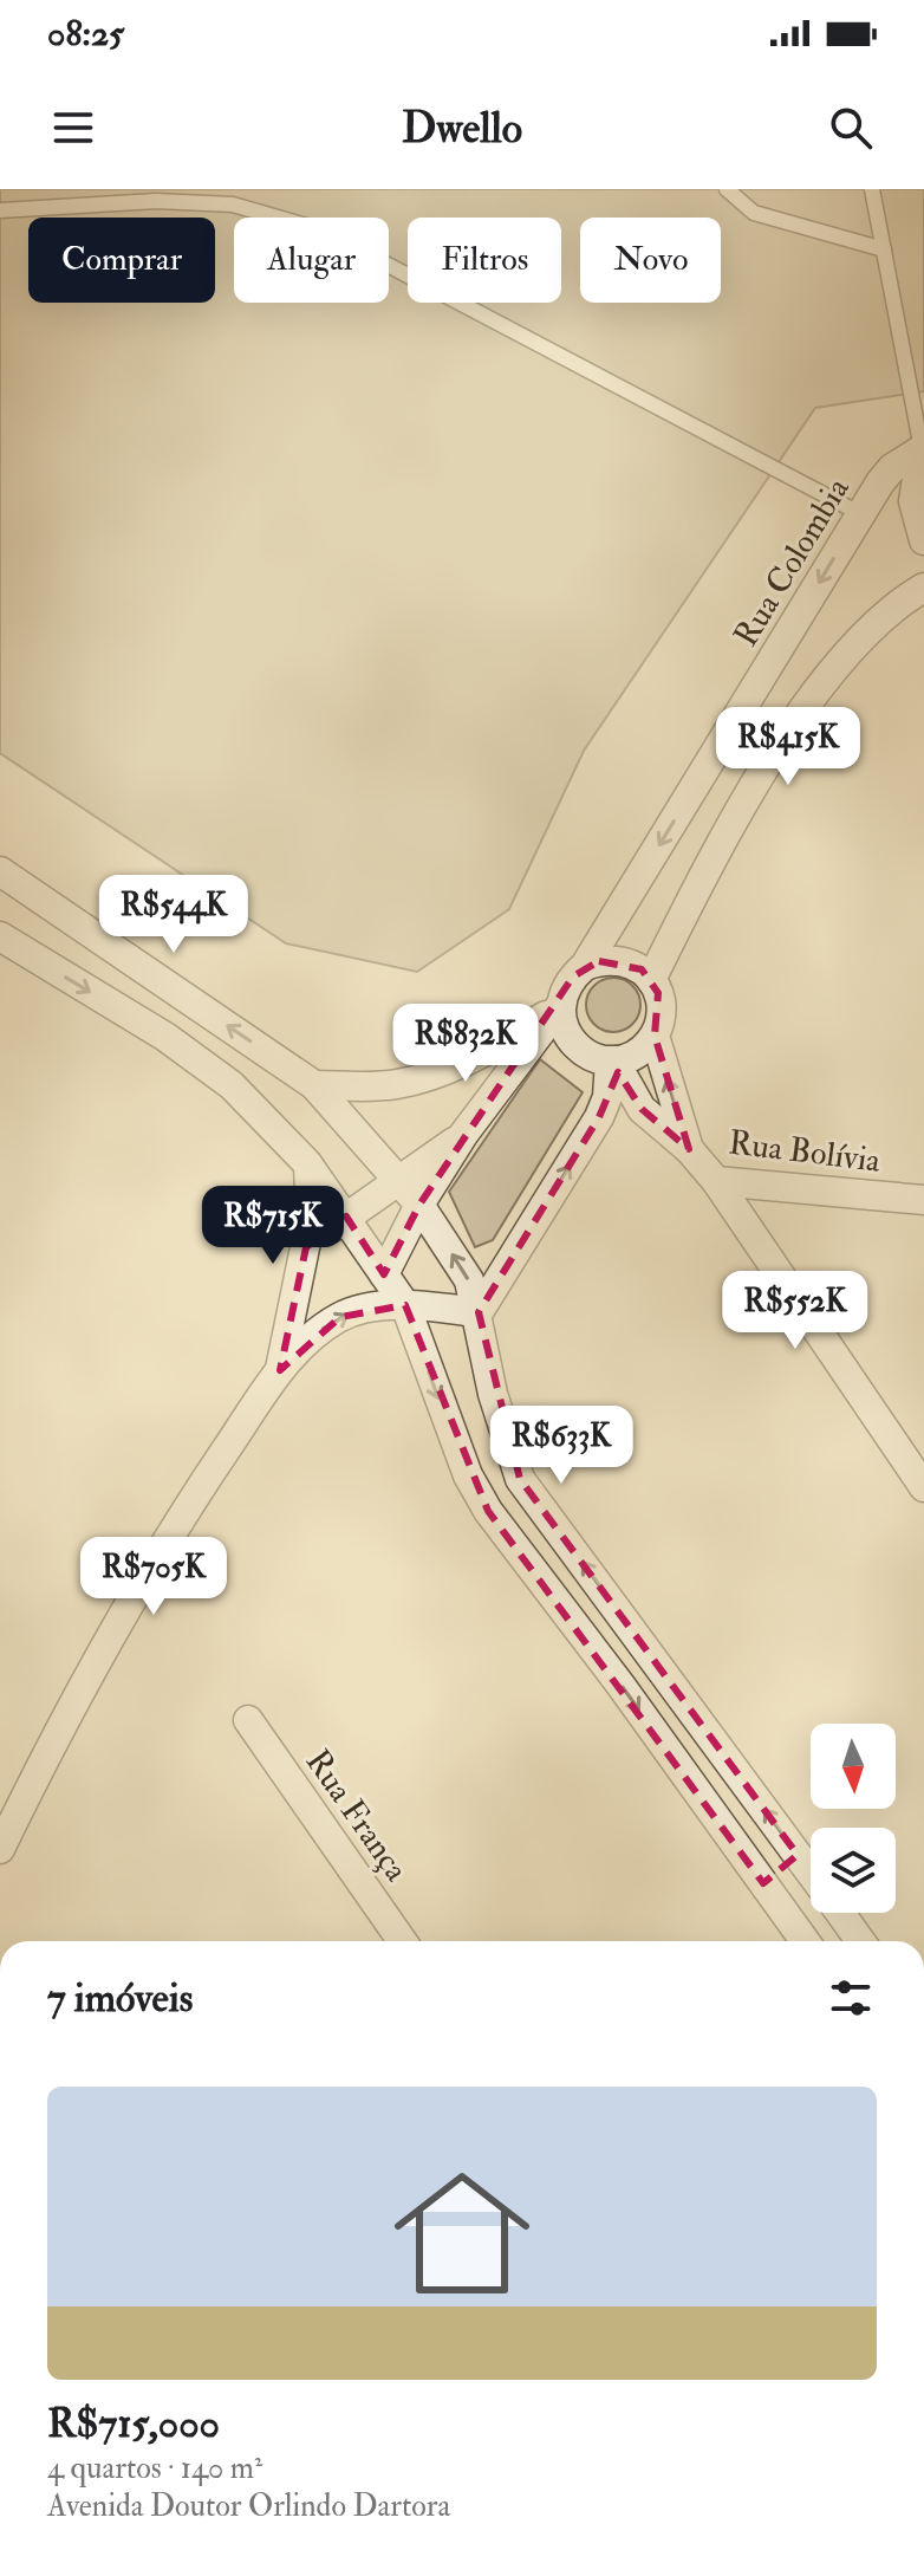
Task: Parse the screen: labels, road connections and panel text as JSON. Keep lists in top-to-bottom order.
{
  "streets": {
    "street": ["Rua Colombia", "Rua Bolívia", "Rua França"]
  },
  "north": "bottom",
  "page": {
    "status": "08:25",
    "header": "Dwello",
    "chip": [
      "Comprar",
      "Alugar",
      "Filtros",
      "Novo"
    ],
    "price": [
      "R$415K",
      "R$544K",
      "R$832K",
      "R$715K",
      "R$552K",
      "R$633K",
      "R$705K"
    ],
    "heading": "7 imóveis",
    "list": [
      {
        "name": "R$715,000",
        "note": "4 quartos · 140 m² · Avenida Doutor Orlindo Dartora"
      }
    ]
  }
}
